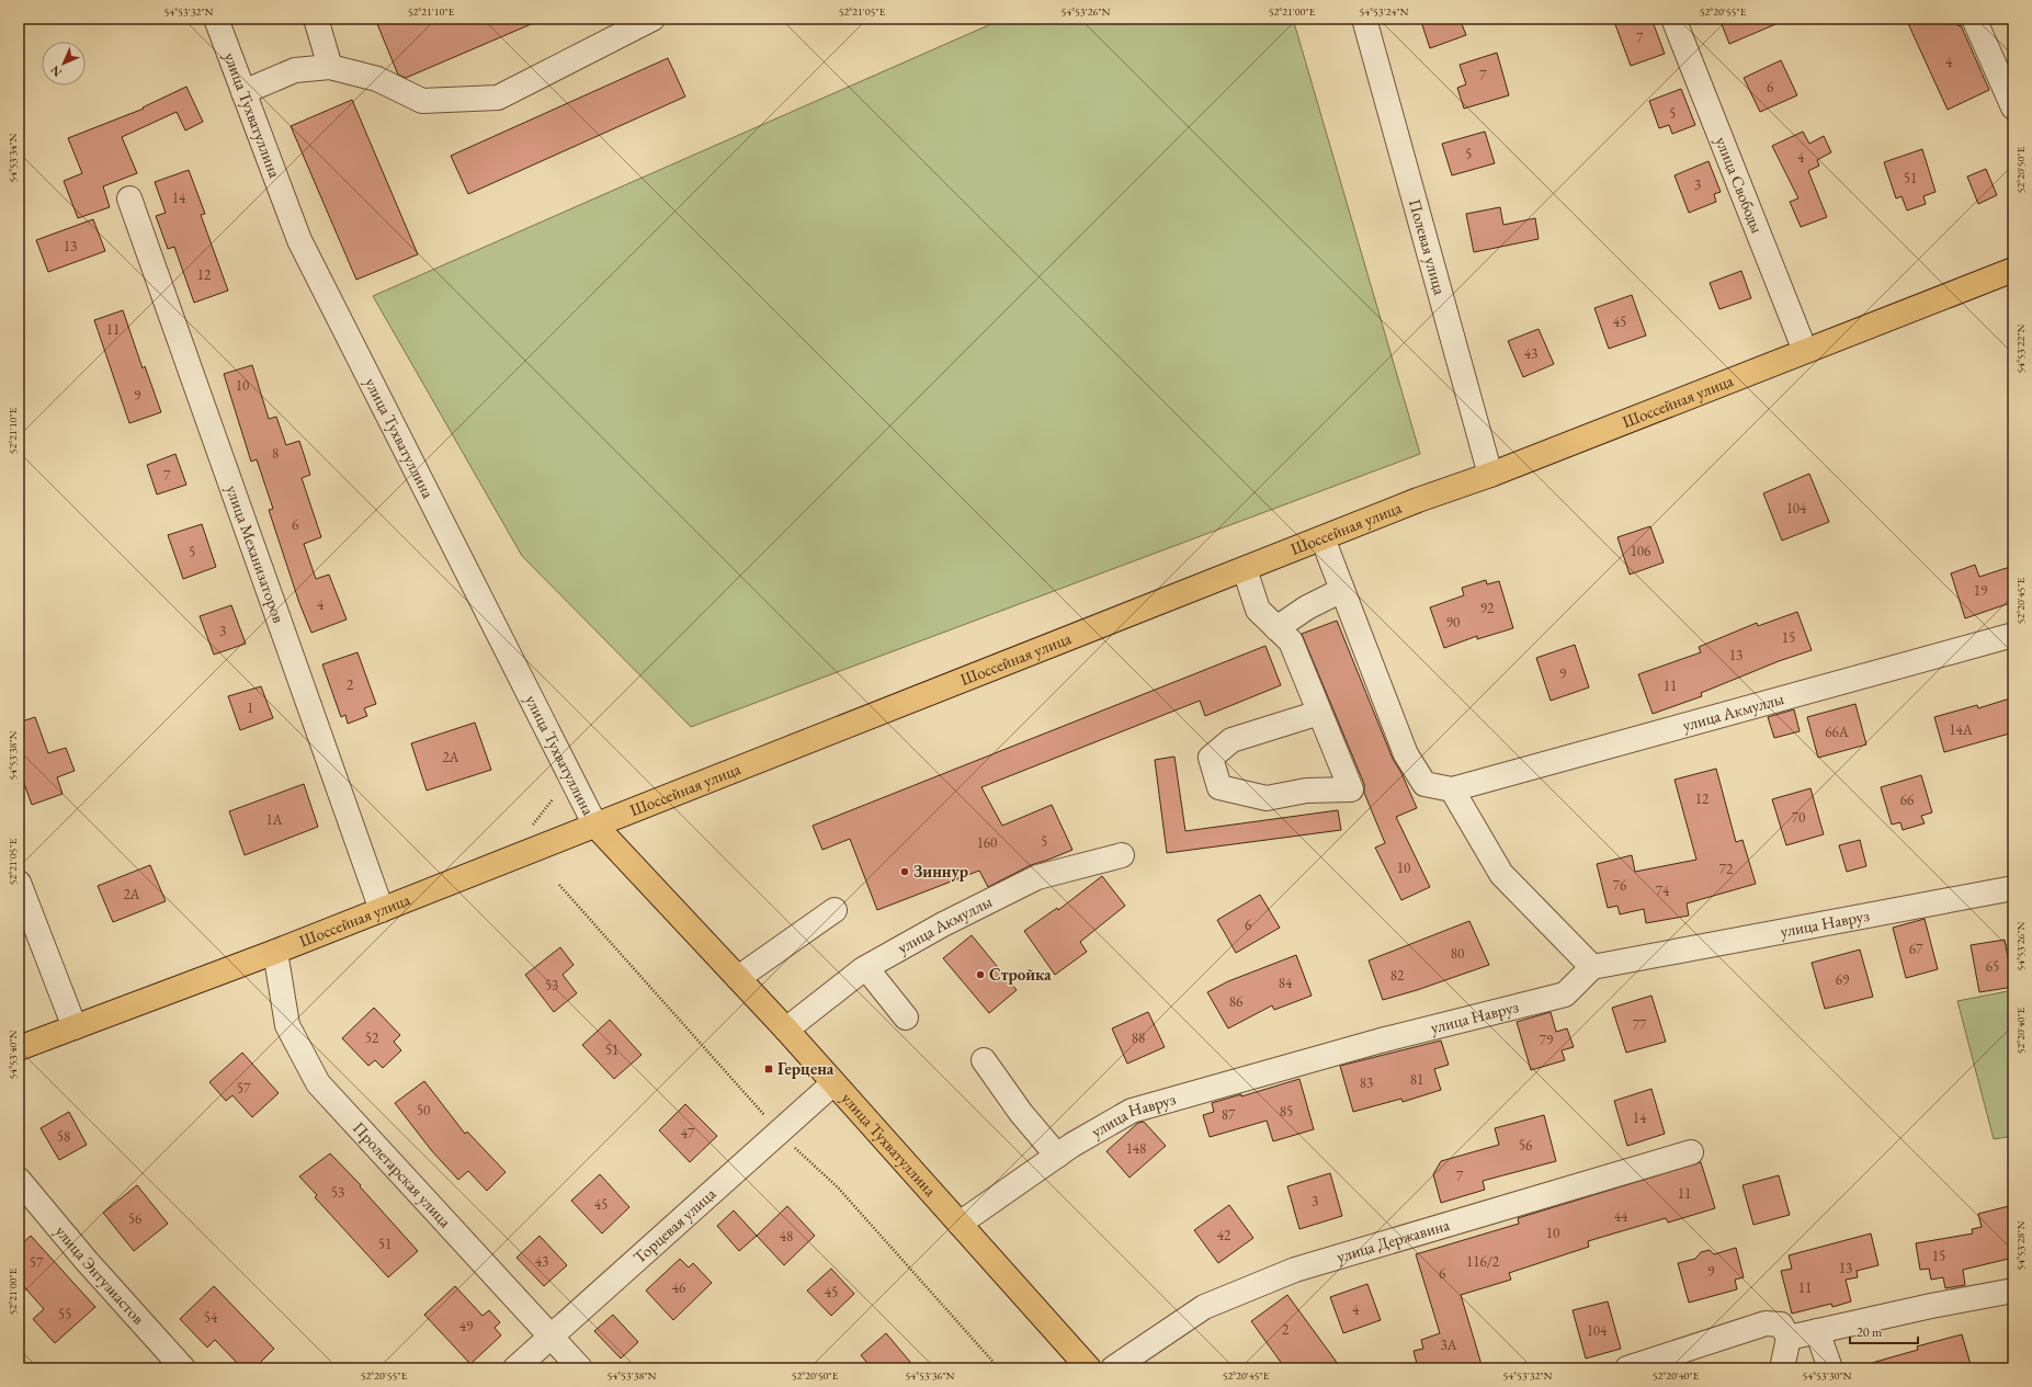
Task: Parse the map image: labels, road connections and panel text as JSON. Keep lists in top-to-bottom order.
{
  "streets": {
    "main road": ["улица Тухватуллина", "Шоссейная улица"],
    "street": [
      "улица Свободы",
      "Полевая улица",
      "улица Механизаторов",
      "улица Акмуллы",
      "улица Навруз",
      "Пролетарская улица",
      "Торцевая улица",
      "улица Державина",
      "улица Энтузиастов"
    ]
  },
  "crossings": [
    ["улица Тухватуллина", "Шоссейная улица"],
    ["улица Тухватуллина", "улица Акмуллы"],
    ["улица Тухватуллина", "улица Навруз"],
    ["улица Тухватуллина", "Торцевая улица"],
    ["улица Свободы", "Шоссейная улица"],
    ["Полевая улица", "Шоссейная улица"],
    ["Шоссейная улица", "улица Механизаторов"],
    ["Шоссейная улица", "Пролетарская улица"],
    ["Пролетарская улица", "Торцевая улица"]
  ],
  "places": {
    "other": ["Зиннур", "Стройка"],
    "transit": ["Герцена"]
  },
  "house_numbers": [
    "7",
    "4",
    "7",
    "6",
    "5",
    "5",
    "4",
    "51",
    "3",
    "14",
    "13",
    "12",
    "45",
    "11",
    "43",
    "10",
    "9",
    "8",
    "7",
    "104",
    "6",
    "106",
    "5",
    "19",
    "4",
    "92",
    "90",
    "3",
    "15",
    "13",
    "9",
    "2",
    "11",
    "1",
    "14А",
    "66А",
    "2А",
    "12",
    "66",
    "70",
    "1А",
    "5",
    "160",
    "10",
    "72",
    "76",
    "74",
    "2А",
    "6",
    "67",
    "80",
    "65",
    "82",
    "69",
    "84",
    "53",
    "86",
    "77",
    "52",
    "88",
    "79",
    "51",
    "81",
    "83",
    "57",
    "50",
    "85",
    "87",
    "14",
    "47",
    "58",
    "56",
    "148",
    "7",
    "53",
    "11",
    "3",
    "45",
    "44",
    "56",
    "10",
    "42",
    "48",
    "51",
    "15",
    "43",
    "116/2",
    "57",
    "13",
    "9",
    "6",
    "46",
    "11",
    "45",
    "4",
    "55",
    "54",
    "49",
    "2",
    "104",
    "3А"
  ],
  "scale_bar": "20 m",
  "north": "bottom left",
  "coordinates": [
    "54°53'32\"N",
    "52°21'10\"E",
    "52°21'05\"E",
    "54°53'26\"N",
    "52°21'00\"E",
    "54°53'24\"N",
    "52°20'55\"E",
    "54°53'34\"N",
    "52°20'50\"E",
    "54°53'22\"N",
    "52°20'45\"E",
    "54°53'38\"N",
    "52°20'40\"E",
    "54°53'40\"N",
    "54°53'28\"N",
    "54°53'36\"N",
    "54°53'30\"N"
  ]
}
